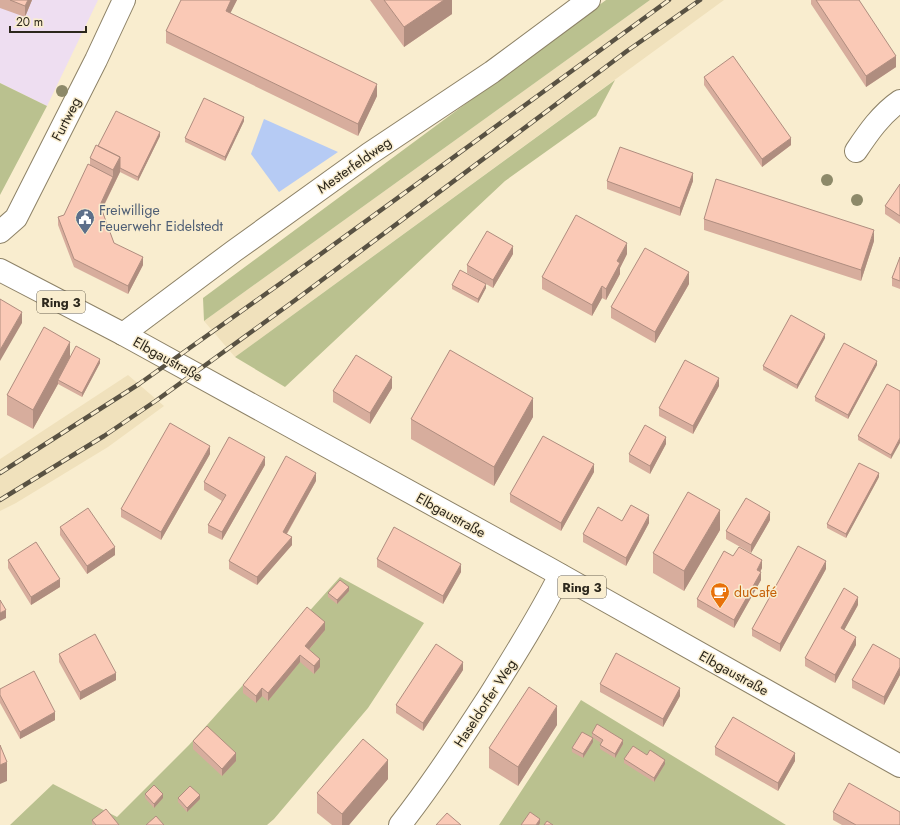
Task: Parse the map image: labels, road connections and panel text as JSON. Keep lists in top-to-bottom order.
{
  "streets": {
    "street": [
      "Furtweg",
      "Mesterfeldweg",
      "Ring 3",
      "Elbgaustraße",
      "Haseldorfer Weg"
    ]
  },
  "crossings": [
    ["Mesterfeldweg", "Elbgaustraße"],
    ["Elbgaustraße", "Haseldorfer Weg"]
  ],
  "places": {
    "public building": ["Freiwillige Feuerwehr Eidelstedt"],
    "cafe": ["duCafé"]
  },
  "scale_bar": "20 m"
}
